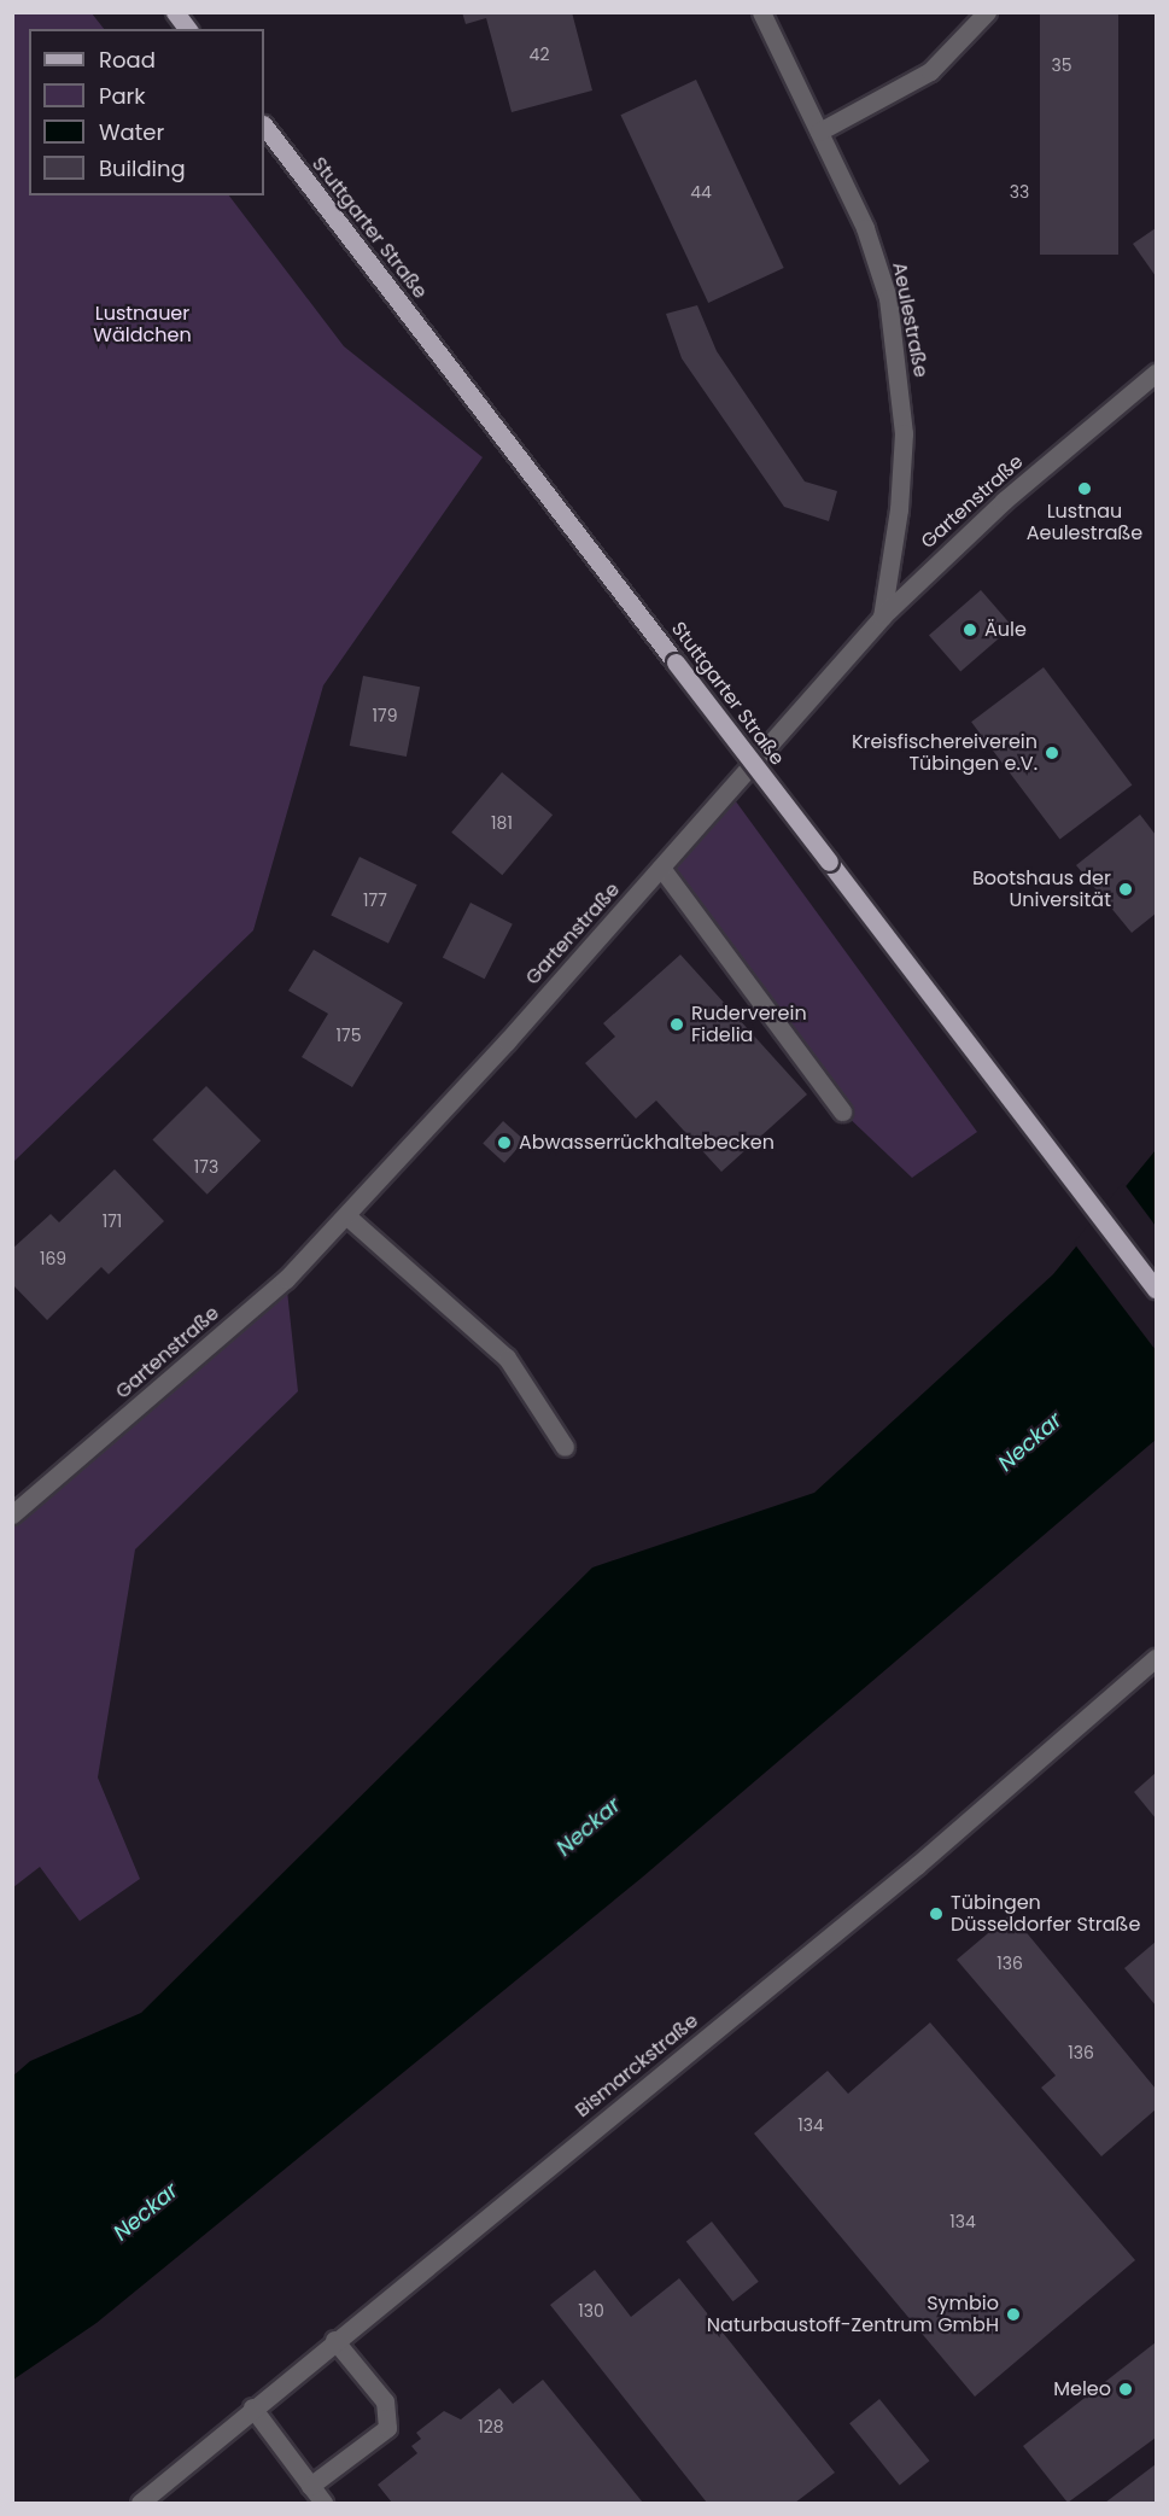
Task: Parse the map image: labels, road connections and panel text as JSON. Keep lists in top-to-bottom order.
{
  "streets": {
    "main road": ["Stuttgarter Straße"],
    "street": ["Aeulestraße", "Gartenstraße", "Bismarckstraße"]
  },
  "crossings": [
    ["Aeulestraße", "Gartenstraße"]
  ],
  "water": ["Neckar"],
  "parks": ["Lustnauer Wäldchen"],
  "places": [
    "Lustnau Aeulestraße",
    "Äule",
    "Kreisfischereiverein Tübingen e.V.",
    "Bootshaus der Universität",
    "Ruderverein Fidelia",
    "Abwasserrückhaltebecken",
    "Tübingen Düsseldorfer Straße",
    "Symbio Naturbaustoff-Zentrum GmbH",
    "Meleo"
  ],
  "house_numbers": [
    "42",
    "35",
    "44",
    "33",
    "179",
    "181",
    "177",
    "175",
    "173",
    "171",
    "169",
    "136",
    "136",
    "134",
    "134",
    "130",
    "128"
  ],
  "legend": [
    "Road",
    "Park",
    "Water",
    "Building"
  ]
}
